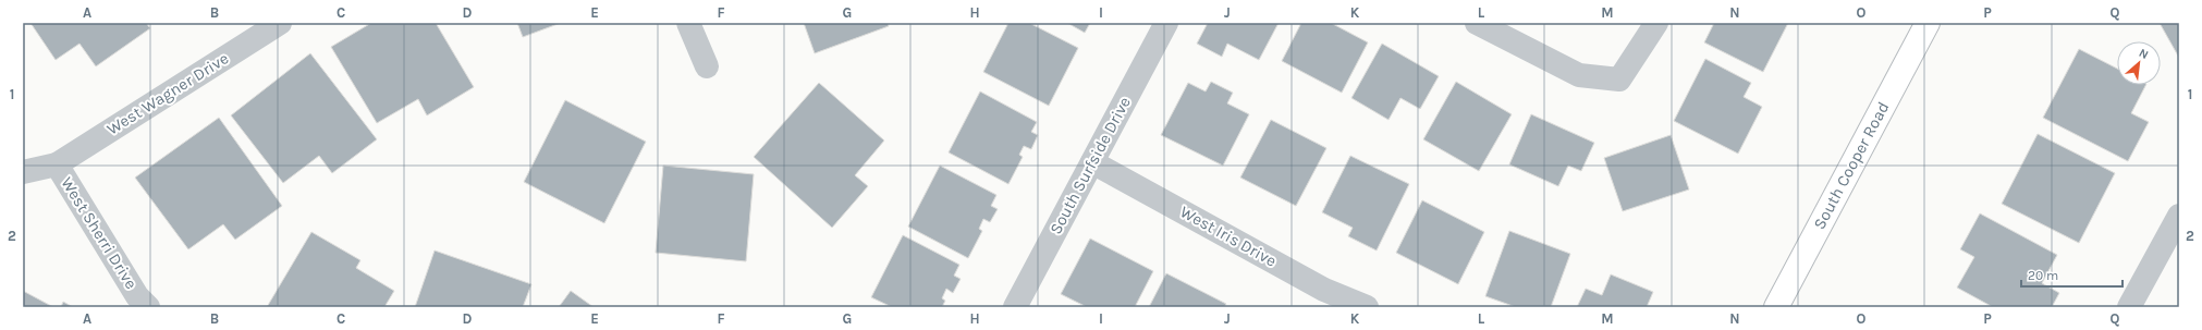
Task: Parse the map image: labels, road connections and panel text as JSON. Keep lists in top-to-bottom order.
{
  "streets": {
    "main road": ["South Cooper Road"],
    "street": [
      "West Wagner Drive",
      "South Surfside Drive",
      "West Sherri Drive",
      "West Iris Drive"
    ]
  },
  "crossings": [
    ["West Wagner Drive", "West Sherri Drive"],
    ["South Surfside Drive", "West Iris Drive"]
  ],
  "scale_bar": "20 m",
  "north": "top right",
  "grid": {
    "columns": [
      "A",
      "B",
      "C",
      "D",
      "E",
      "F",
      "G",
      "H",
      "I",
      "J",
      "K",
      "L",
      "M",
      "N",
      "O",
      "P",
      "Q"
    ],
    "rows": ["1", "2"]
  }
}
